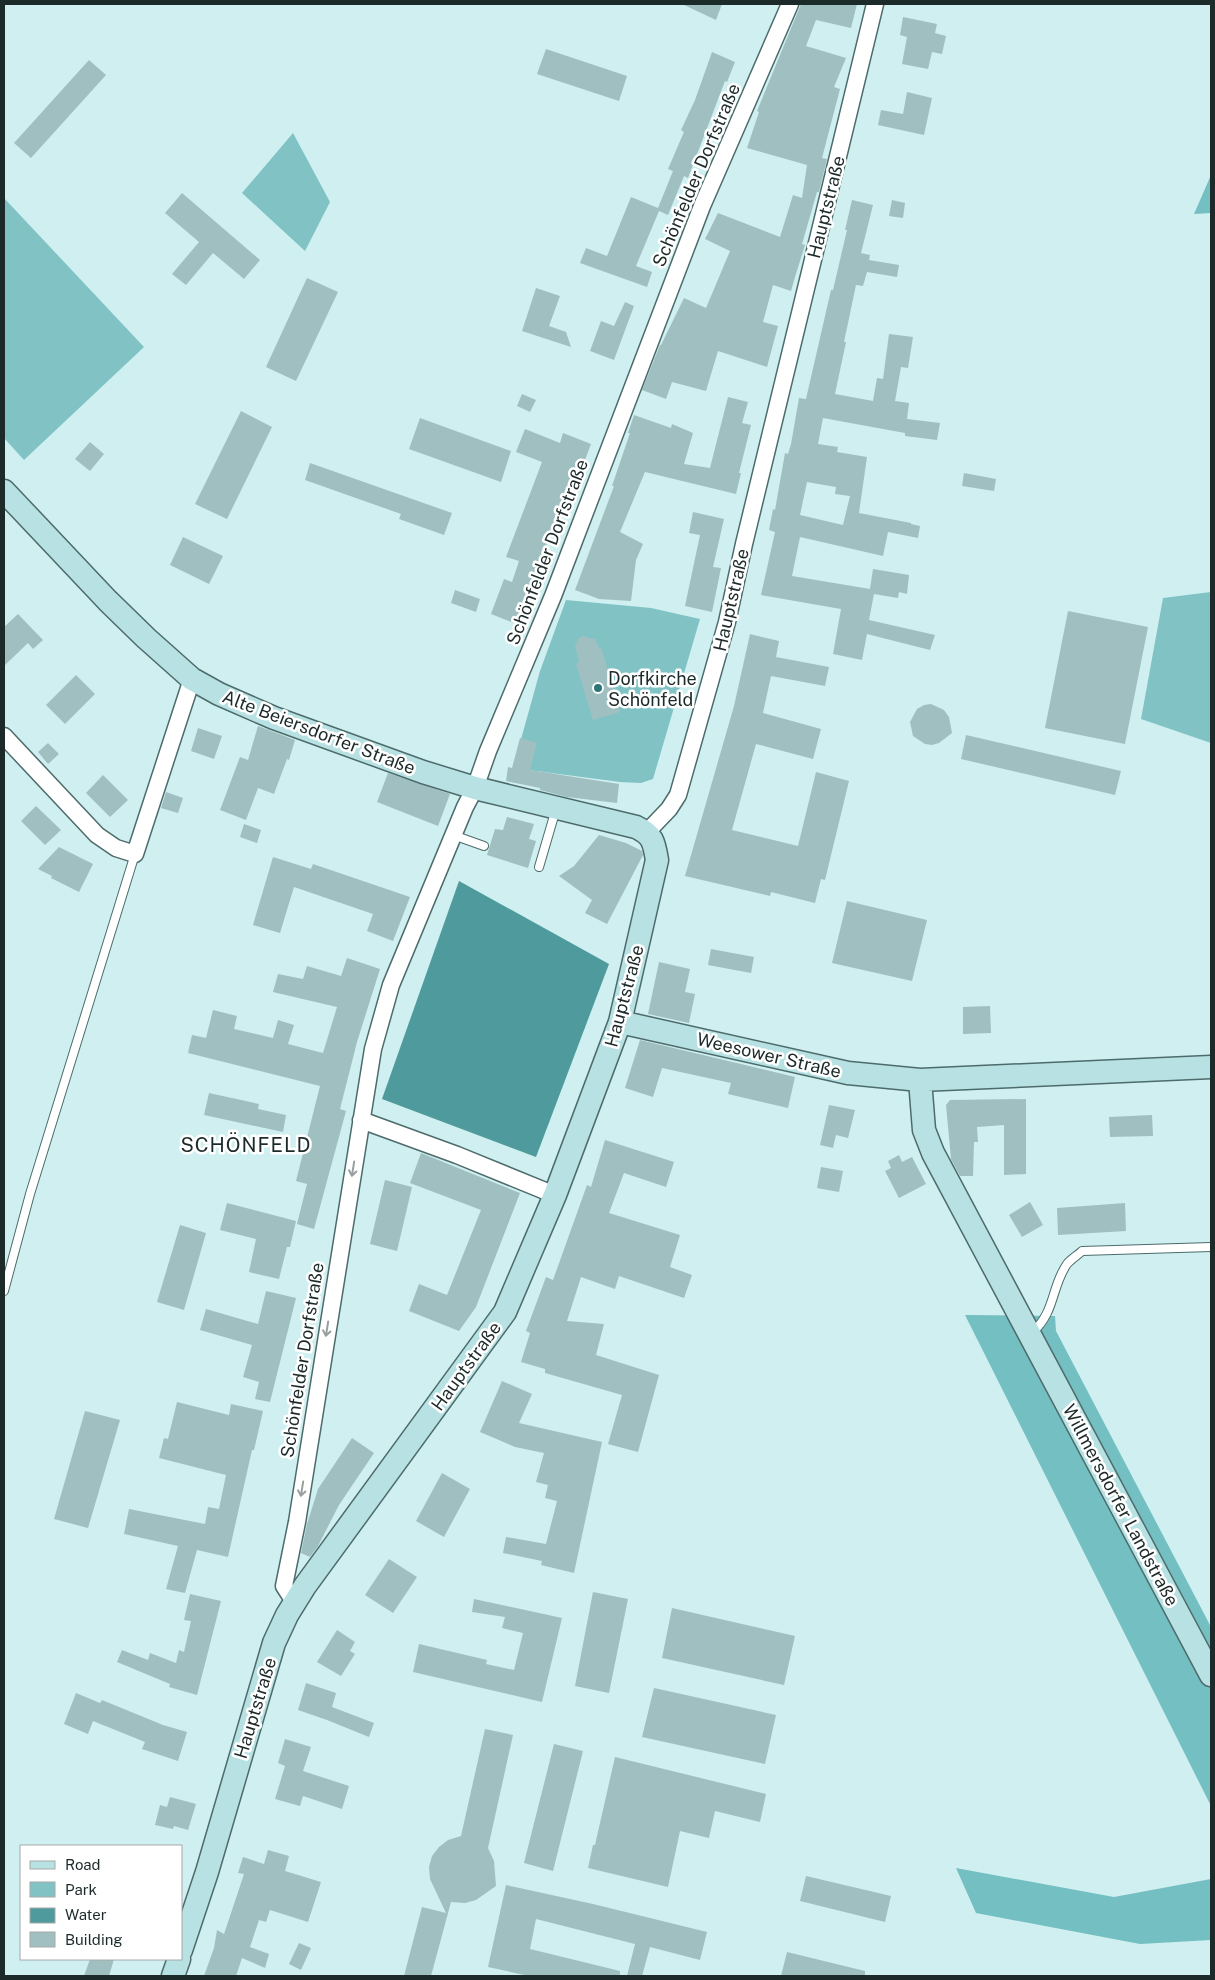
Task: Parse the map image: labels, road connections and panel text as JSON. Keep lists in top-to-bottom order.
{
  "streets": {
    "main road": [
      "Hauptstraße",
      "Alte Beiersdorfer Straße",
      "Weesower Straße",
      "Willmersdorfer Landstraße"
    ],
    "street": ["Schönfelder Dorfstraße"]
  },
  "crossings": [
    ["Schönfelder Dorfstraße", "Hauptstraße"],
    ["Schönfelder Dorfstraße", "Alte Beiersdorfer Straße"],
    ["Hauptstraße", "Alte Beiersdorfer Straße"],
    ["Hauptstraße", "Weesower Straße"]
  ],
  "districts": ["SCHÖNFELD"],
  "places": ["Dorfkirche Schönfeld"],
  "legend": [
    "Road",
    "Park",
    "Water",
    "Building"
  ]
}
